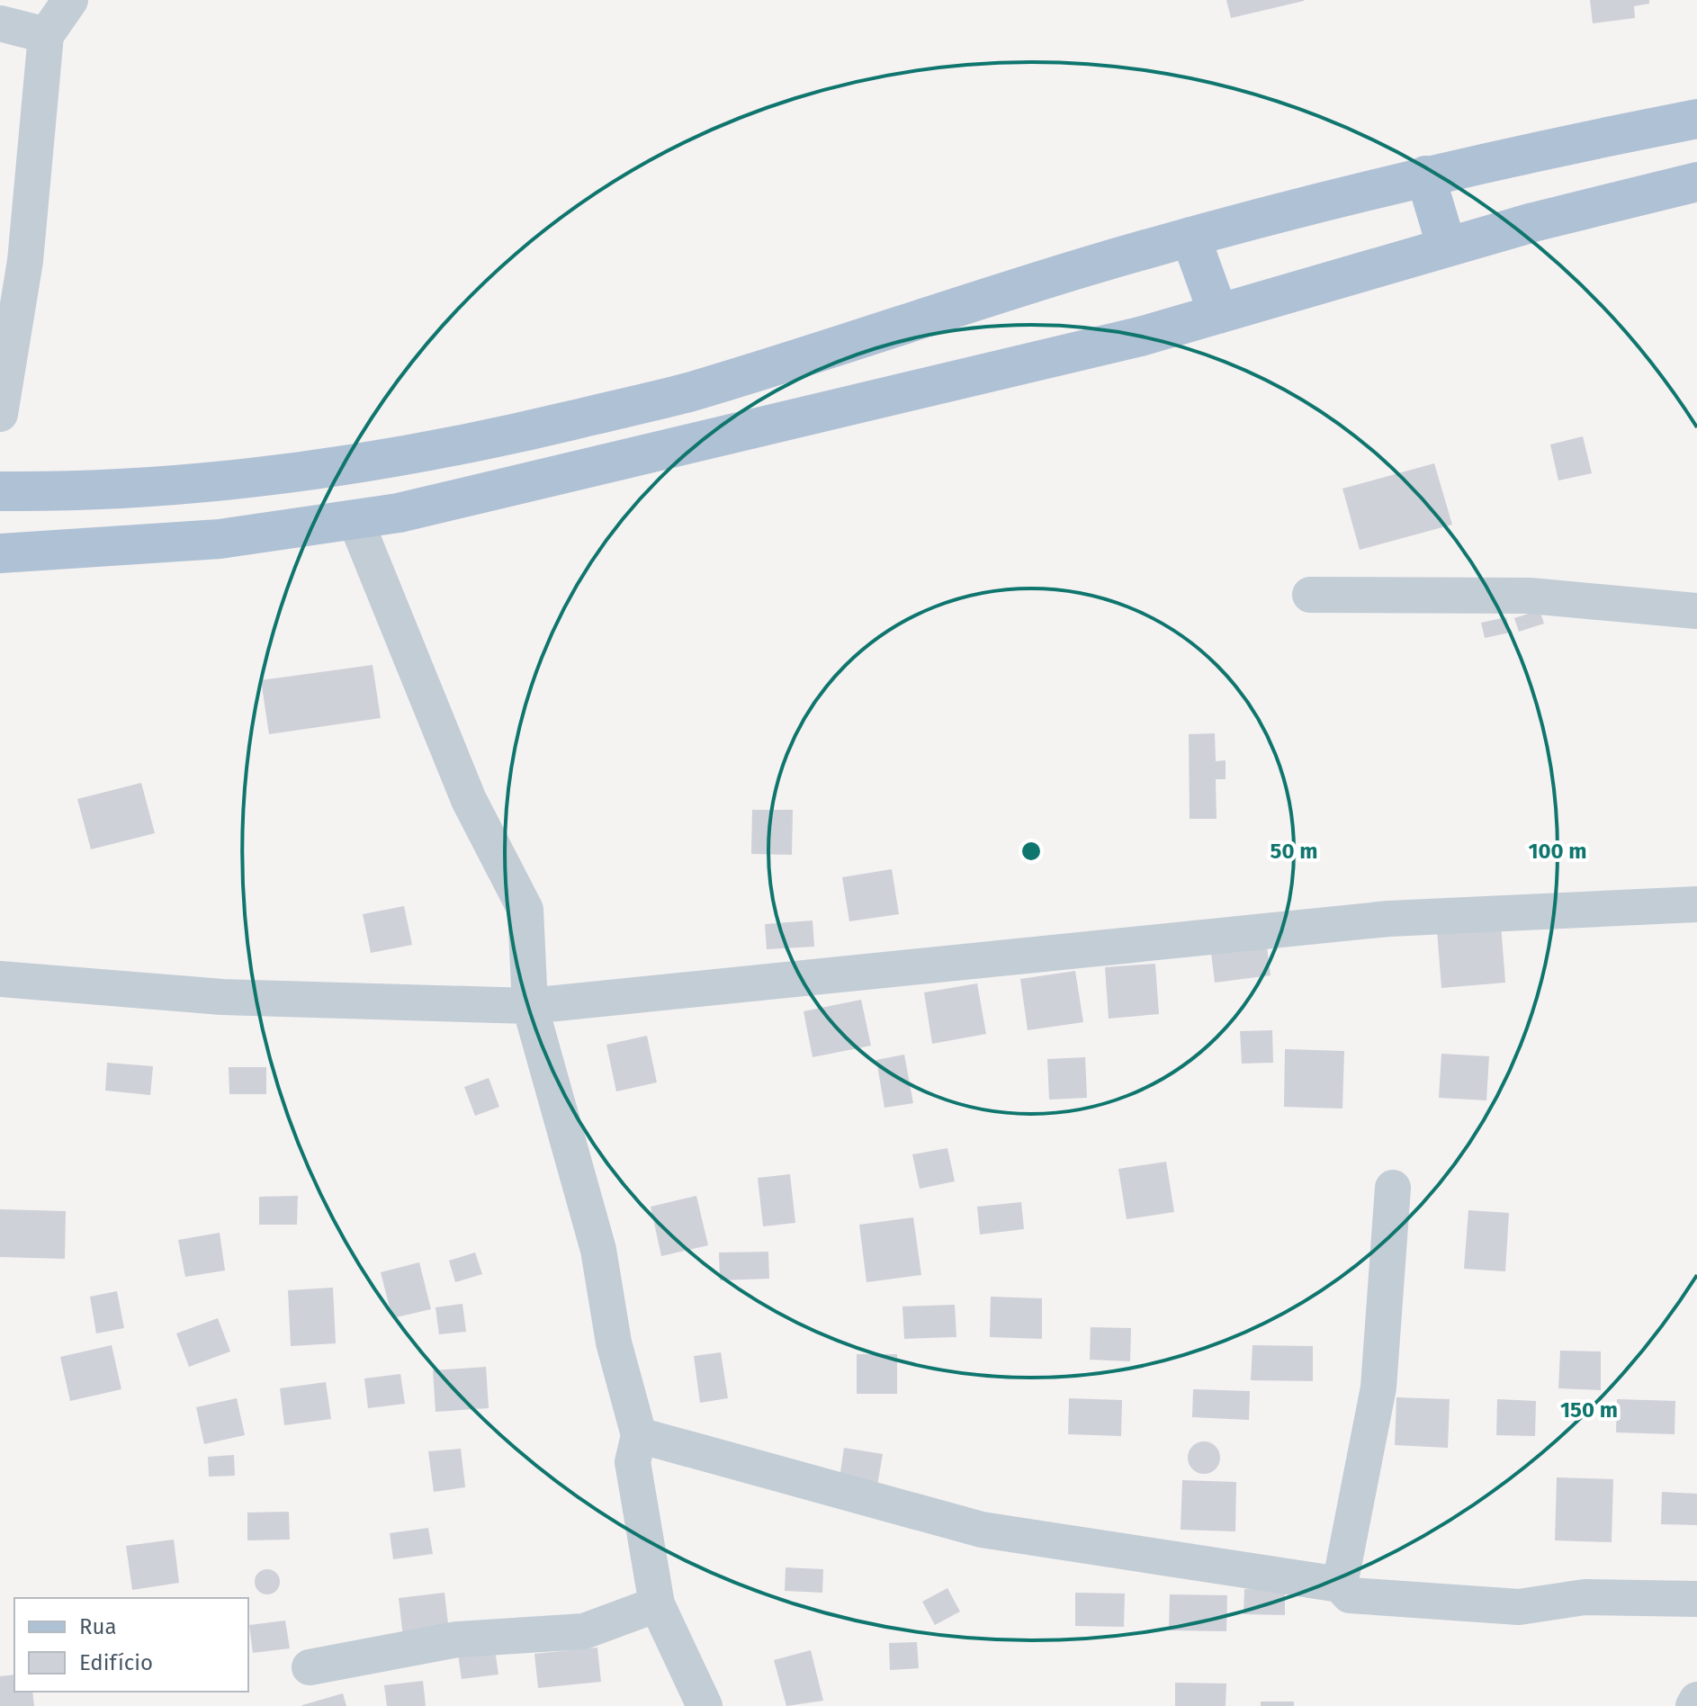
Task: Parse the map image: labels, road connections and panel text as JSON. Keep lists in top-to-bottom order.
{
  "legend": ["Rua", "Edifício"],
  "rings": ["50 m", "100 m", "150 m"]
}
